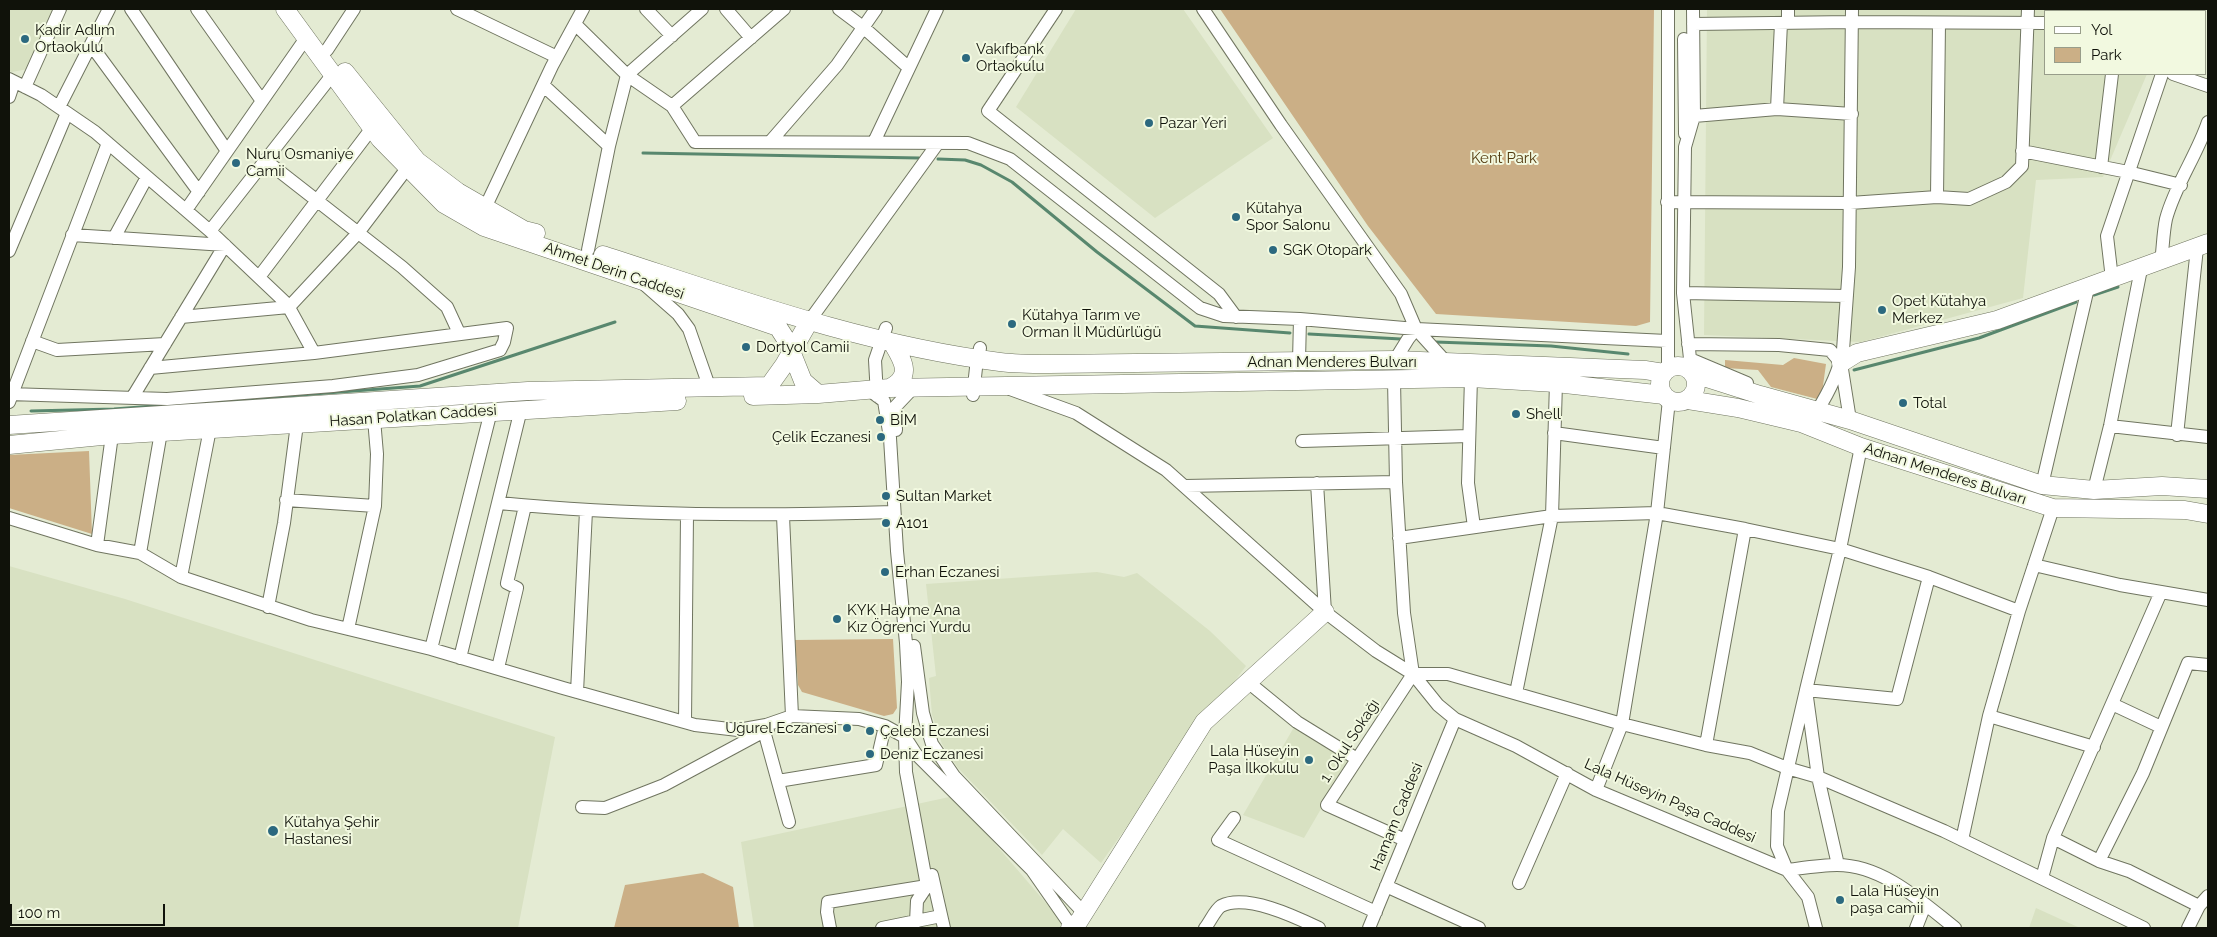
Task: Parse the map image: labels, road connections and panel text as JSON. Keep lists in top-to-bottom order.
{
  "streets": {
    "main road": ["Ahmet Derin Caddesi", "Adnan Menderes Bulvarı", "Hasan Polatkan Caddesi"],
    "street": ["1. Okul Sokağı", "Lala Hüseyin Paşa Caddesi", "Hamam Caddesi"]
  },
  "crossings": [
    ["Ahmet Derin Caddesi", "Adnan Menderes Bulvarı"],
    ["Ahmet Derin Caddesi", "Hasan Polatkan Caddesi"],
    ["1. Okul Sokağı", "Lala Hüseyin Paşa Caddesi"],
    ["1. Okul Sokağı", "Hamam Caddesi"],
    ["Lala Hüseyin Paşa Caddesi", "Hamam Caddesi"]
  ],
  "parks": ["Kent Park"],
  "places": [
    "Kadir Adlım Ortaokulu",
    "Vakıfbank Ortaokulu",
    "Pazar Yeri",
    "Nuru Osmaniye Camii",
    "Kütahya Spor Salonu",
    "SGK Otopark",
    "Opet Kütahya Merkez",
    "Kütahya Tarım ve Orman İl Müdürlüğü",
    "Dortyol Camii",
    "Total",
    "Shell",
    "BİM",
    "Çelik Eczanesi",
    "Sultan Market",
    "A101",
    "Erhan Eczanesi",
    "KYK Hayme Ana Kız Öğrenci Yurdu",
    "Uğurel Eczanesi",
    "Çelebi Eczanesi",
    "Deniz Eczanesi",
    "Lala Hüseyin Paşa İlkokulu",
    "Kütahya Şehir Hastanesi",
    "Lala Hüseyin paşa camii"
  ],
  "legend": ["Yol", "Park"],
  "scale_bar": "100 m"
}
